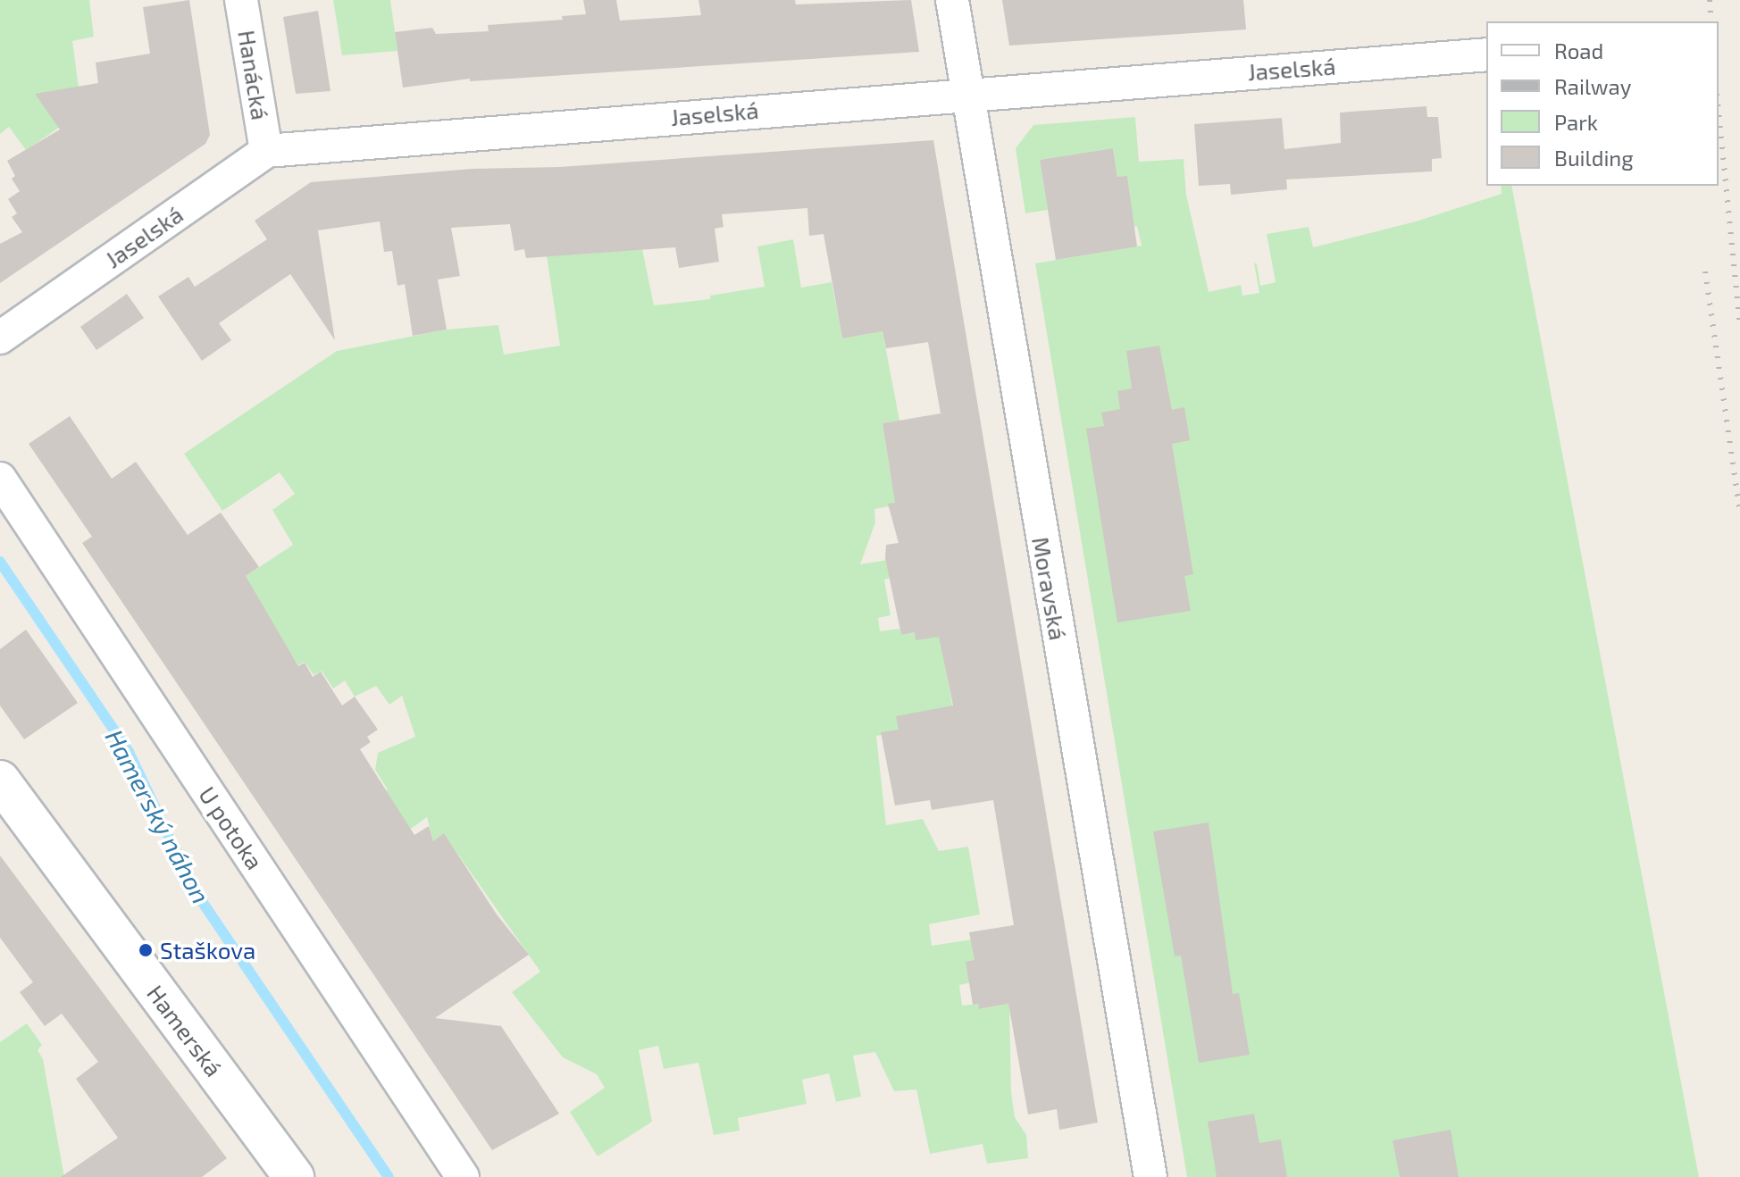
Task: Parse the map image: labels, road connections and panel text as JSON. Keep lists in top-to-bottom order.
{
  "streets": {
    "street": [
      "Jaselská",
      "Hanácká",
      "Moravská",
      "U potoka",
      "Hamerská"
    ]
  },
  "crossings": [
    ["Jaselská", "Hanácká"],
    ["Jaselská", "Moravská"]
  ],
  "water": ["Hamerský náhon"],
  "places": ["Staškova"],
  "legend": [
    "Road",
    "Railway",
    "Park",
    "Building"
  ]
}
